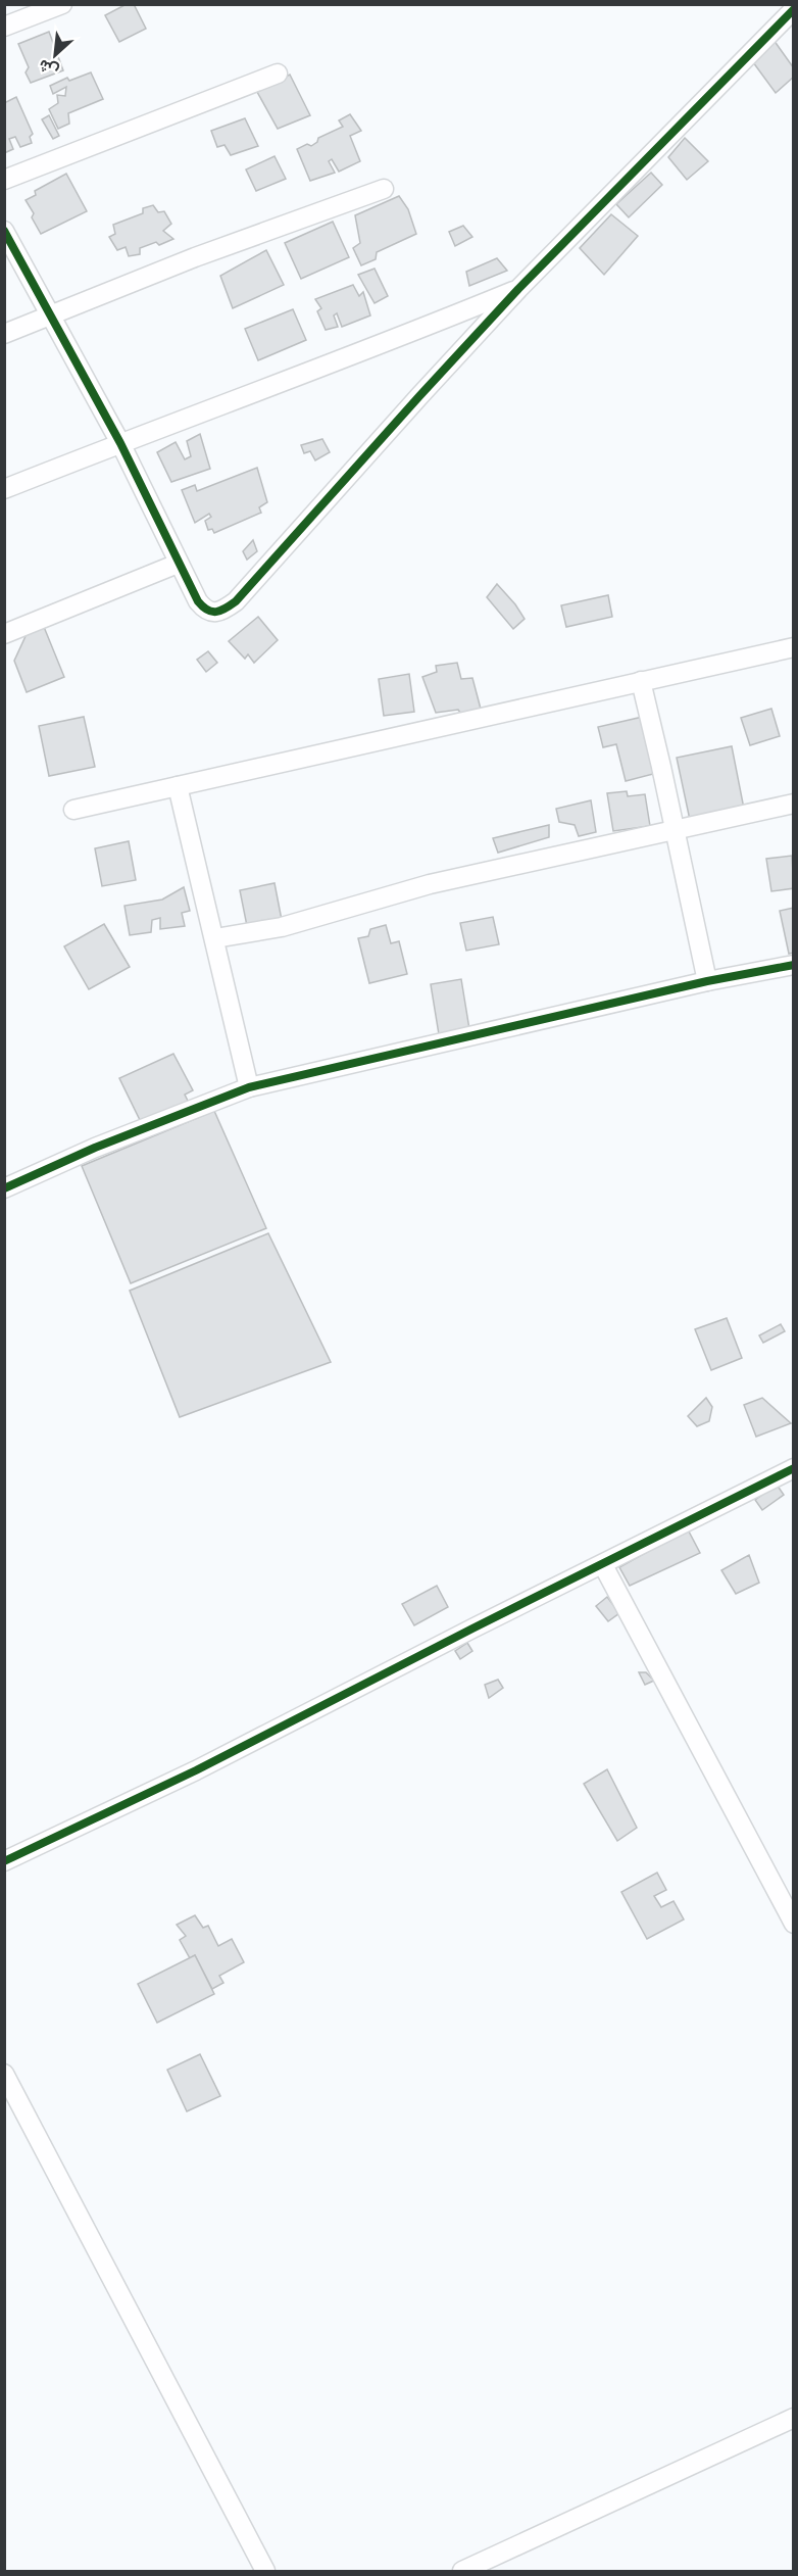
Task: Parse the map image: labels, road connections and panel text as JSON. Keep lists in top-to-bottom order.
{
  "north": "bottom left"
}
